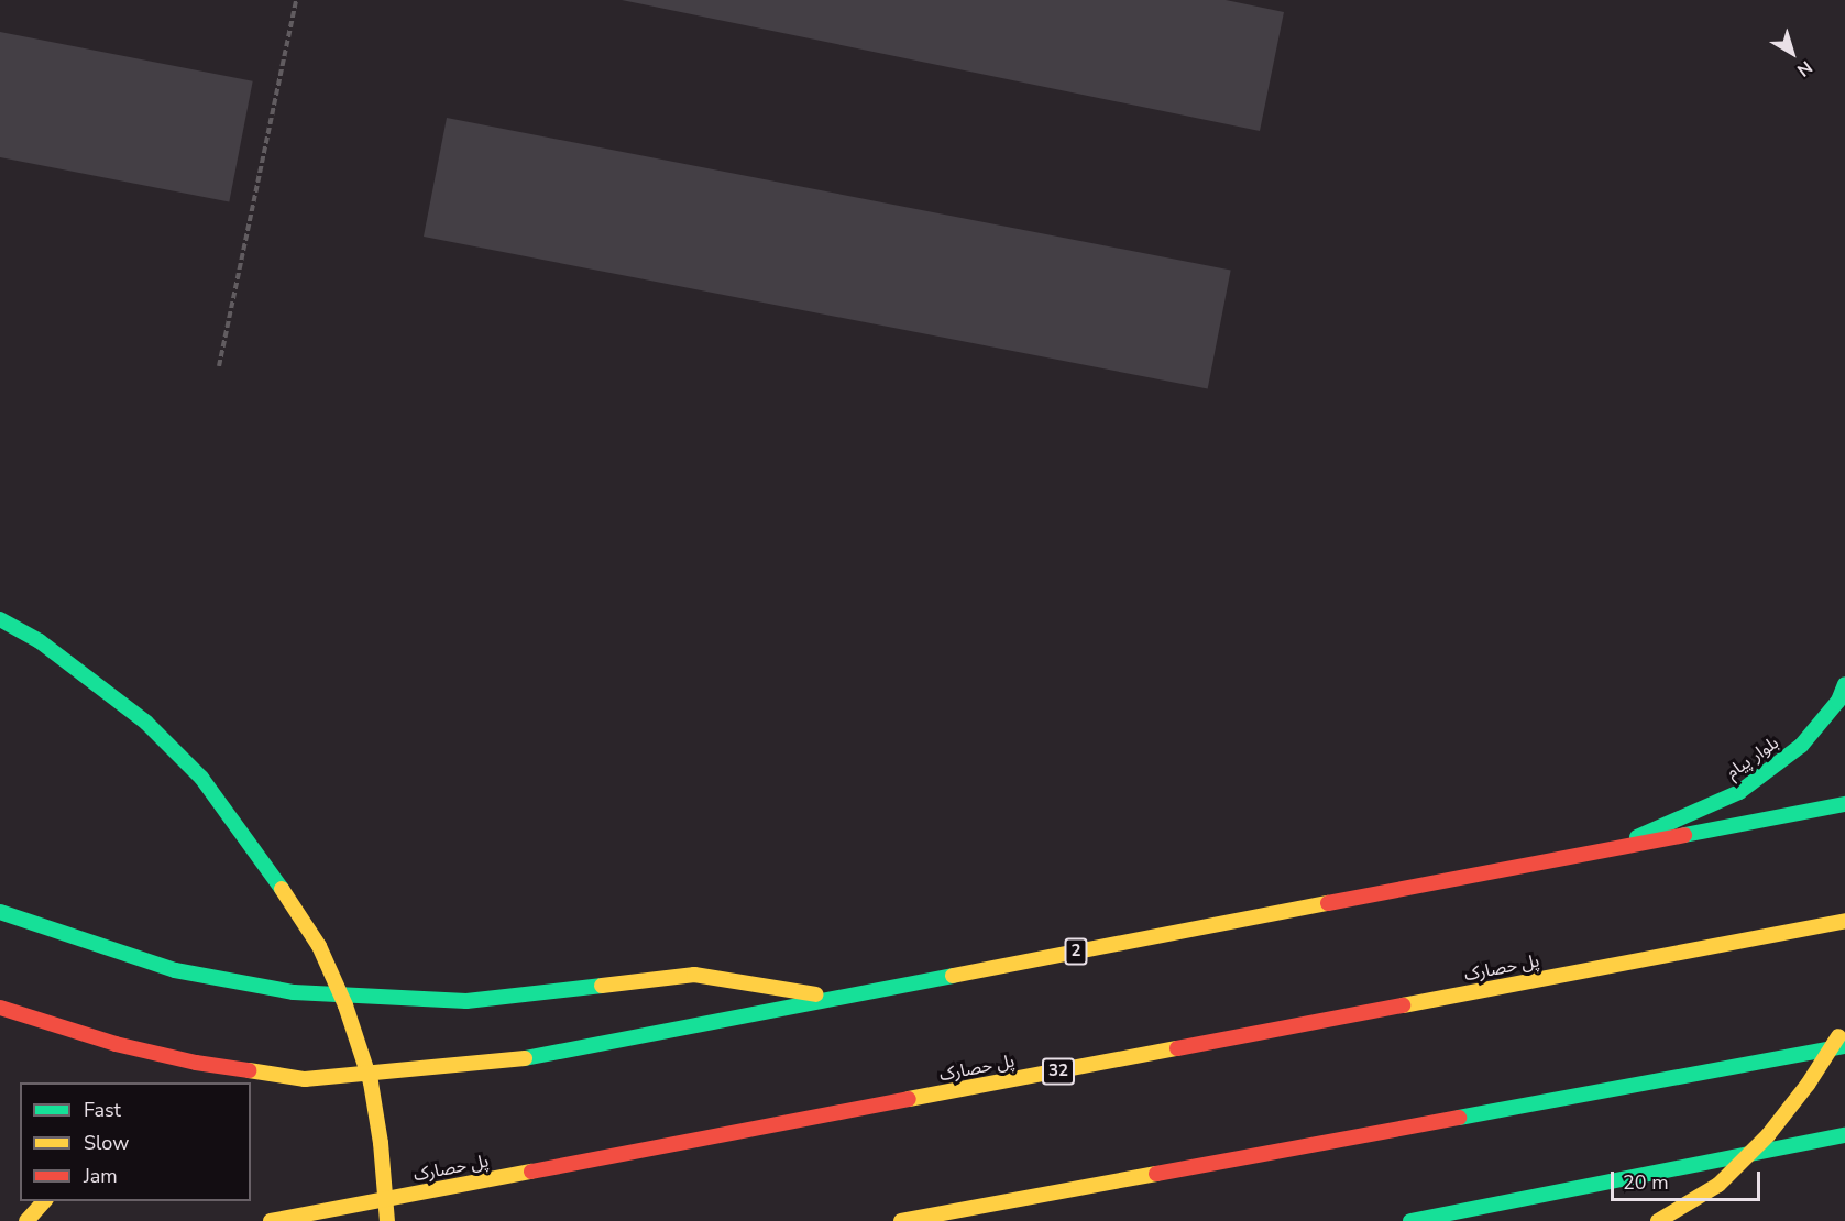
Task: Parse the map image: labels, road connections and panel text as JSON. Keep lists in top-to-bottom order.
{
  "streets": {
    "main road": [
      "بلوار پیام",
      "2",
      "پل حصارک",
      "32"
    ]
  },
  "crossings": [
    ["بلوار پیام", "2"]
  ],
  "legend": ["Fast", "Slow", "Jam"],
  "scale_bar": "20 m",
  "north": "bottom right"
}
